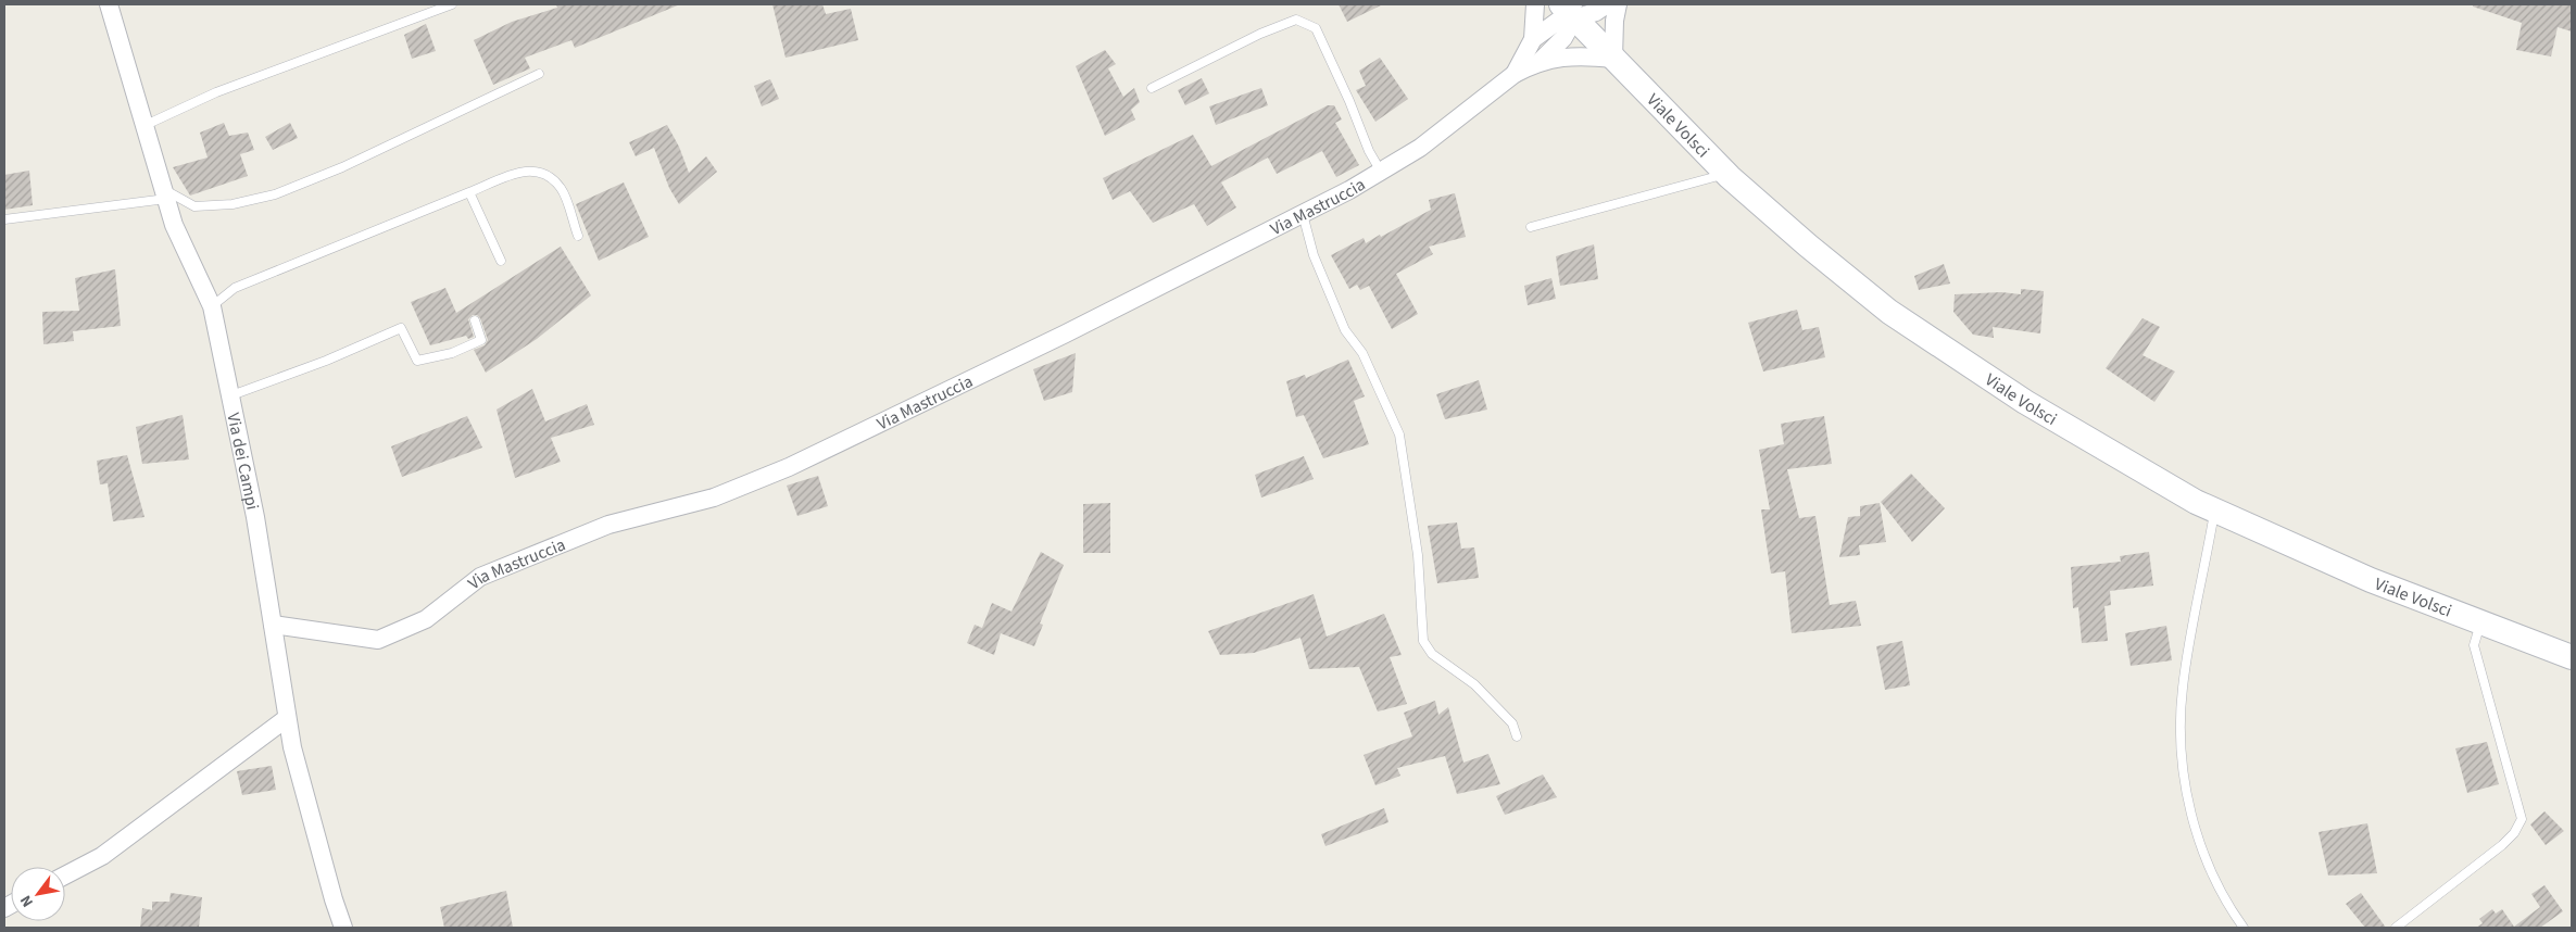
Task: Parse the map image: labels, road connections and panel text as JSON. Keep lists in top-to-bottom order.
{
  "streets": {
    "main road": ["Viale Volsci"],
    "street": ["Via Mastruccia", "Via dei Campi"]
  },
  "crossings": [
    ["Via Mastruccia", "Via dei Campi"]
  ],
  "north": "bottom left"
}
